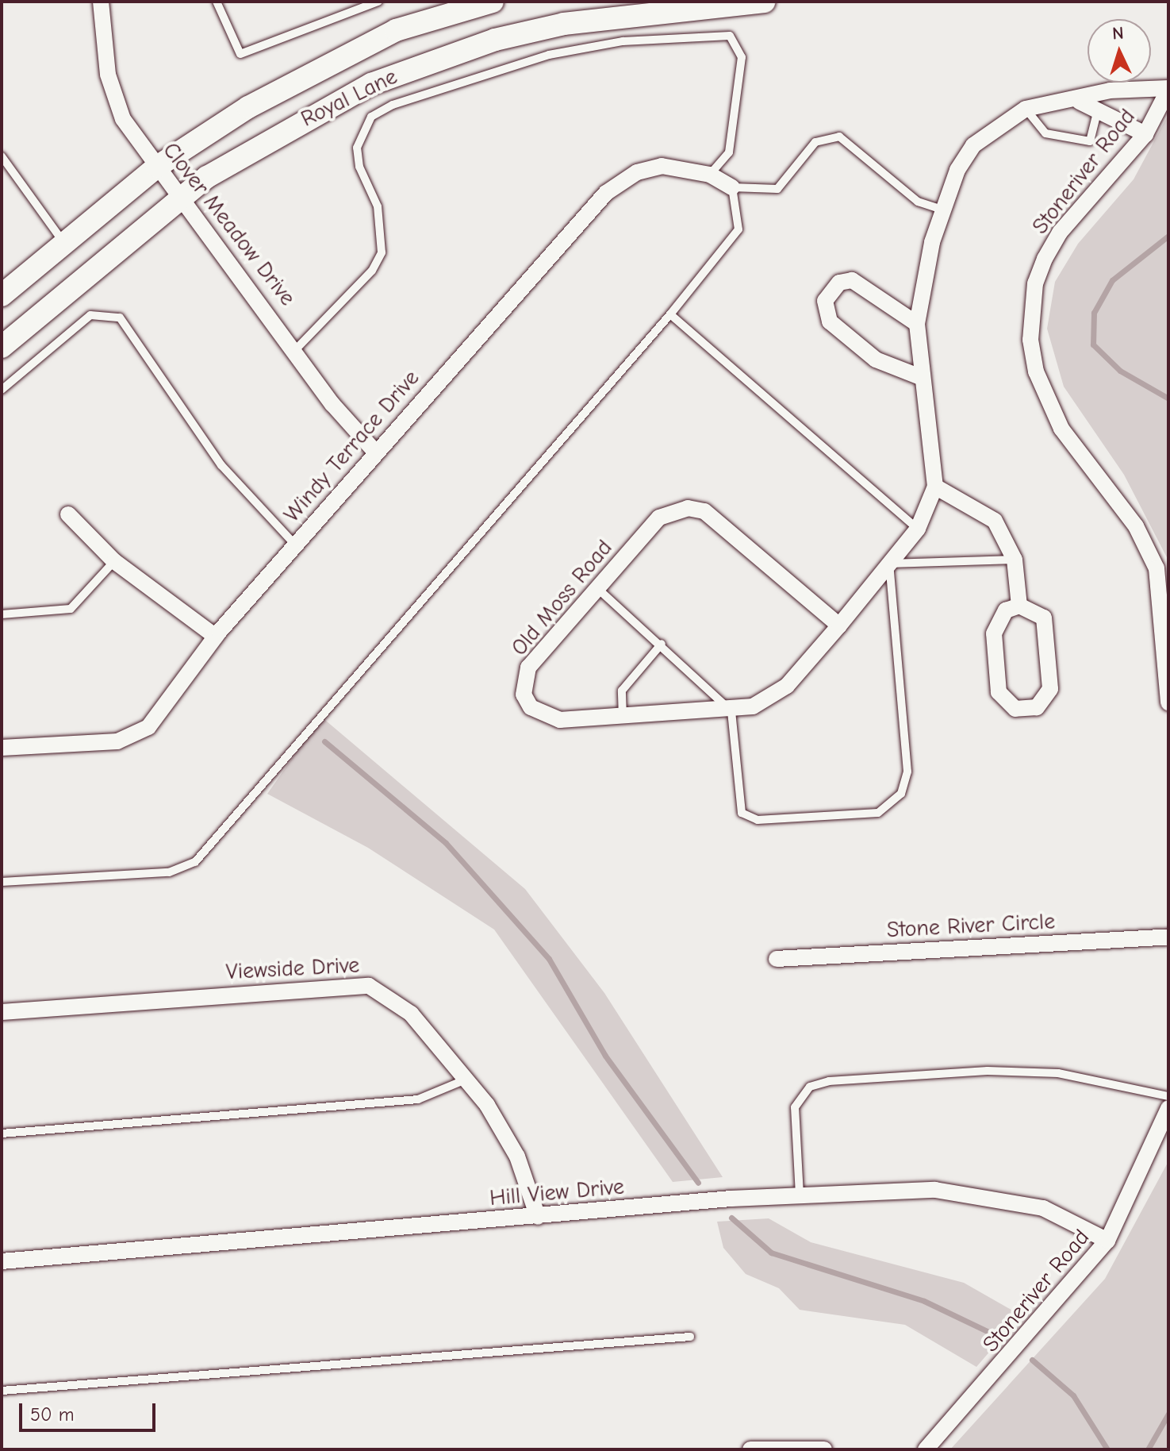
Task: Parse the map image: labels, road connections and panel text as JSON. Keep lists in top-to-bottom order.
{
  "streets": {
    "main road": ["Royal Lane"],
    "street": [
      "Stoneriver Road",
      "Clover Meadow Drive",
      "Windy Terrace Drive",
      "Old Moss Road",
      "Stone River Circle",
      "Viewside Drive",
      "Hill View Drive"
    ]
  },
  "crossings": [
    ["Royal Lane", "Clover Meadow Drive"],
    ["Stoneriver Road", "Hill View Drive"],
    ["Clover Meadow Drive", "Windy Terrace Drive"],
    ["Viewside Drive", "Hill View Drive"]
  ],
  "scale_bar": "50 m",
  "north": "top"
}
